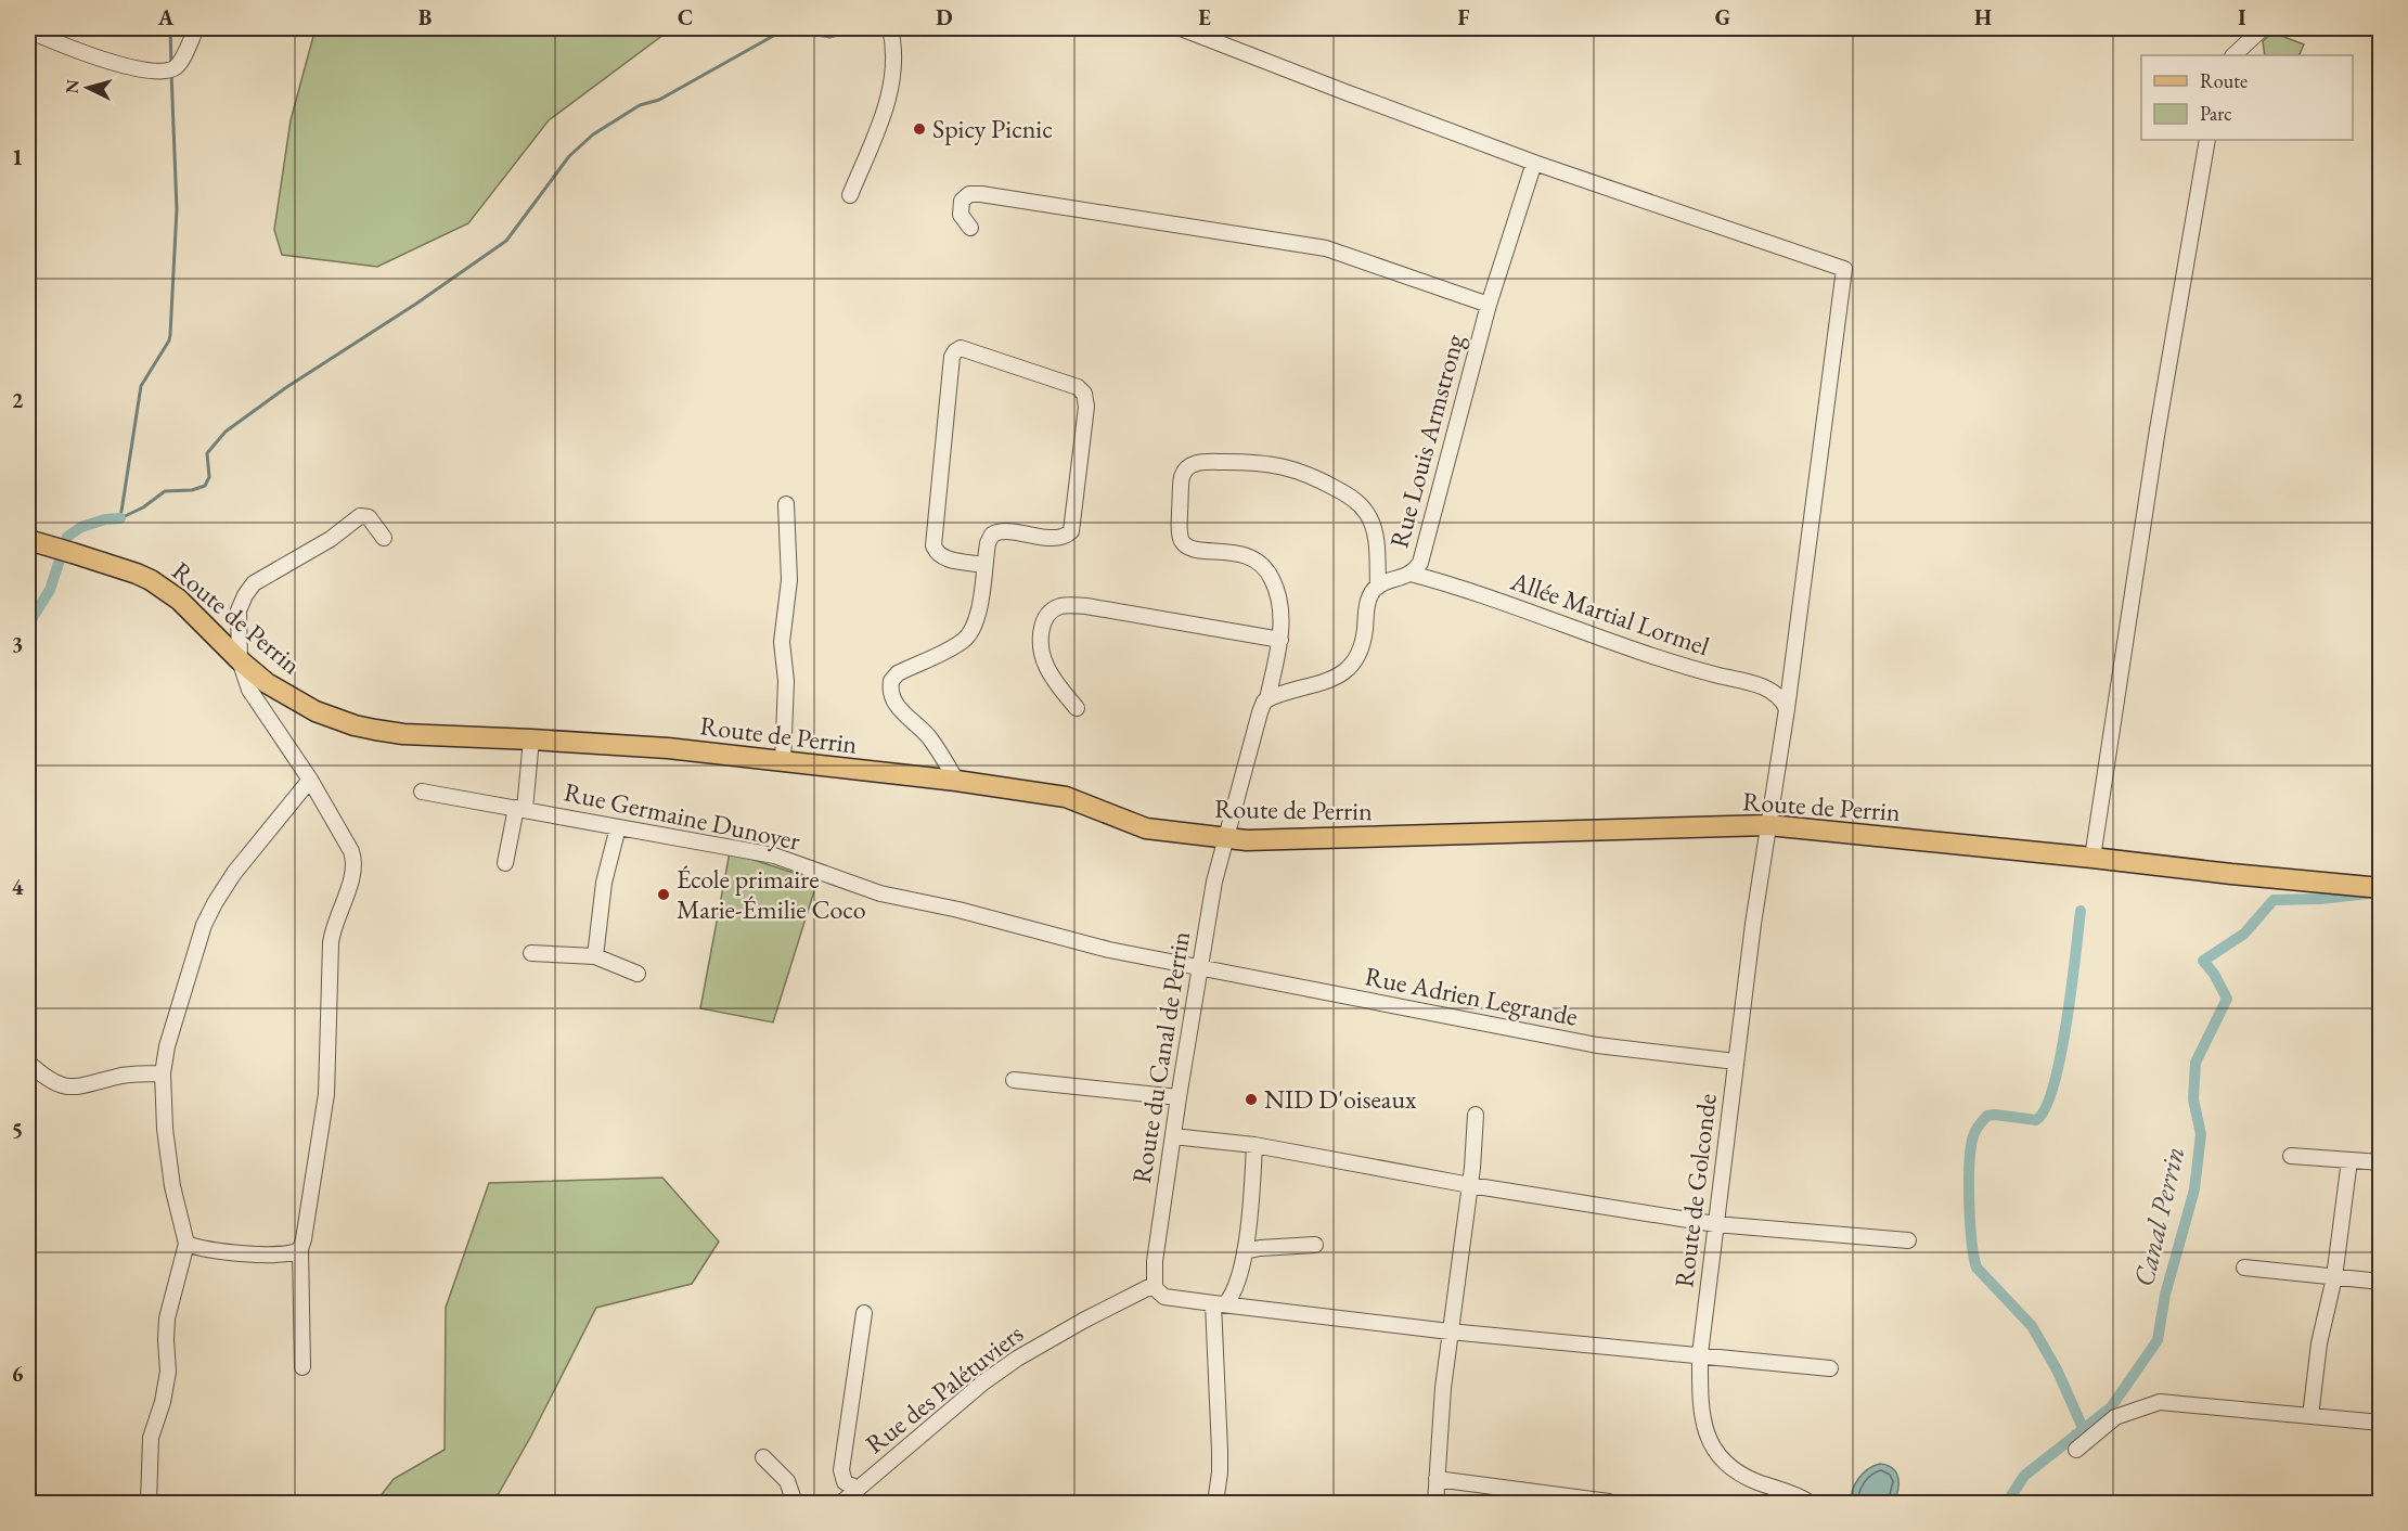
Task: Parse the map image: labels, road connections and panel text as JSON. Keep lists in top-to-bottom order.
{
  "streets": {
    "main road": ["Route de Perrin"],
    "street": [
      "Rue Louis Armstrong",
      "Allée Martial Lormel",
      "Rue Germaine Dunoyer",
      "Rue Adrien Legrande",
      "Route du Canal de Perrin",
      "Route de Golconde",
      "Rue des Palétuviers"
    ]
  },
  "crossings": [
    ["Rue Louis Armstrong", "Allée Martial Lormel"],
    ["Rue Louis Armstrong", "Route de Golconde"],
    ["Allée Martial Lormel", "Route de Golconde"],
    ["Route de Perrin", "Rue Germaine Dunoyer"],
    ["Route de Perrin", "Route du Canal de Perrin"],
    ["Route de Perrin", "Route de Golconde"],
    ["Rue Germaine Dunoyer", "Rue Adrien Legrande"],
    ["Rue Germaine Dunoyer", "Route du Canal de Perrin"],
    ["Rue Adrien Legrande", "Route du Canal de Perrin"],
    ["Rue Adrien Legrande", "Route de Golconde"],
    ["Route du Canal de Perrin", "Rue des Palétuviers"]
  ],
  "water": ["Canal Perrin"],
  "places": ["Spicy Picnic", "École primaire Marie-Émilie Coco", "NID D'oiseaux"],
  "legend": ["Route", "Parc"],
  "north": "left",
  "grid": {
    "columns": [
      "A",
      "B",
      "C",
      "D",
      "E",
      "F",
      "G",
      "H",
      "I"
    ],
    "rows": [
      "1",
      "2",
      "3",
      "4",
      "5",
      "6"
    ]
  }
}
